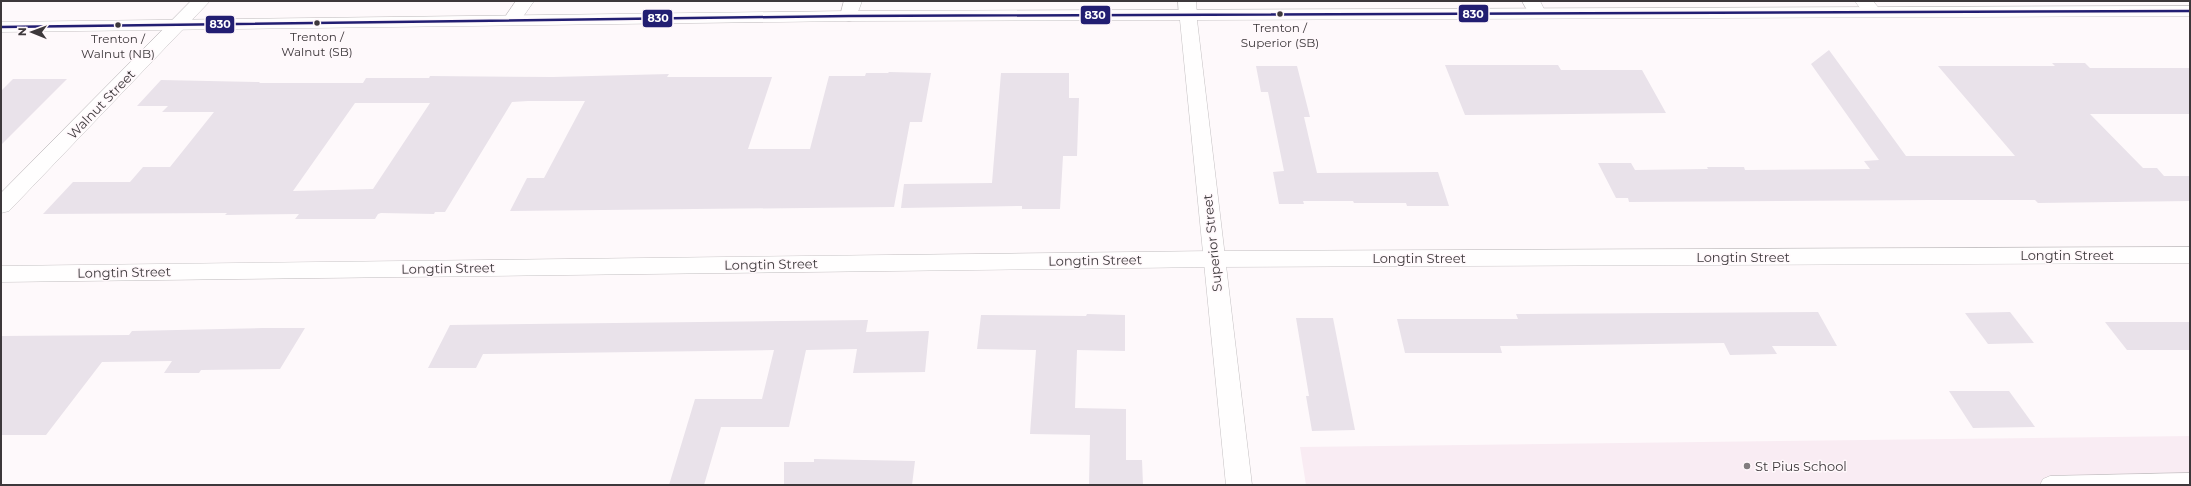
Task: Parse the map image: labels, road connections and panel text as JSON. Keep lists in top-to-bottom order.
{
  "streets": {
    "street": ["Walnut Street", "Superior Street", "Longtin Street"]
  },
  "crossings": [
    ["Superior Street", "Longtin Street"]
  ],
  "places": [
    "Trenton / Superior (SB)",
    "Trenton / Walnut (SB)",
    "Trenton / Walnut (NB)",
    "St Pius School"
  ],
  "lines": ["transit line 830"],
  "north": "left"
}
